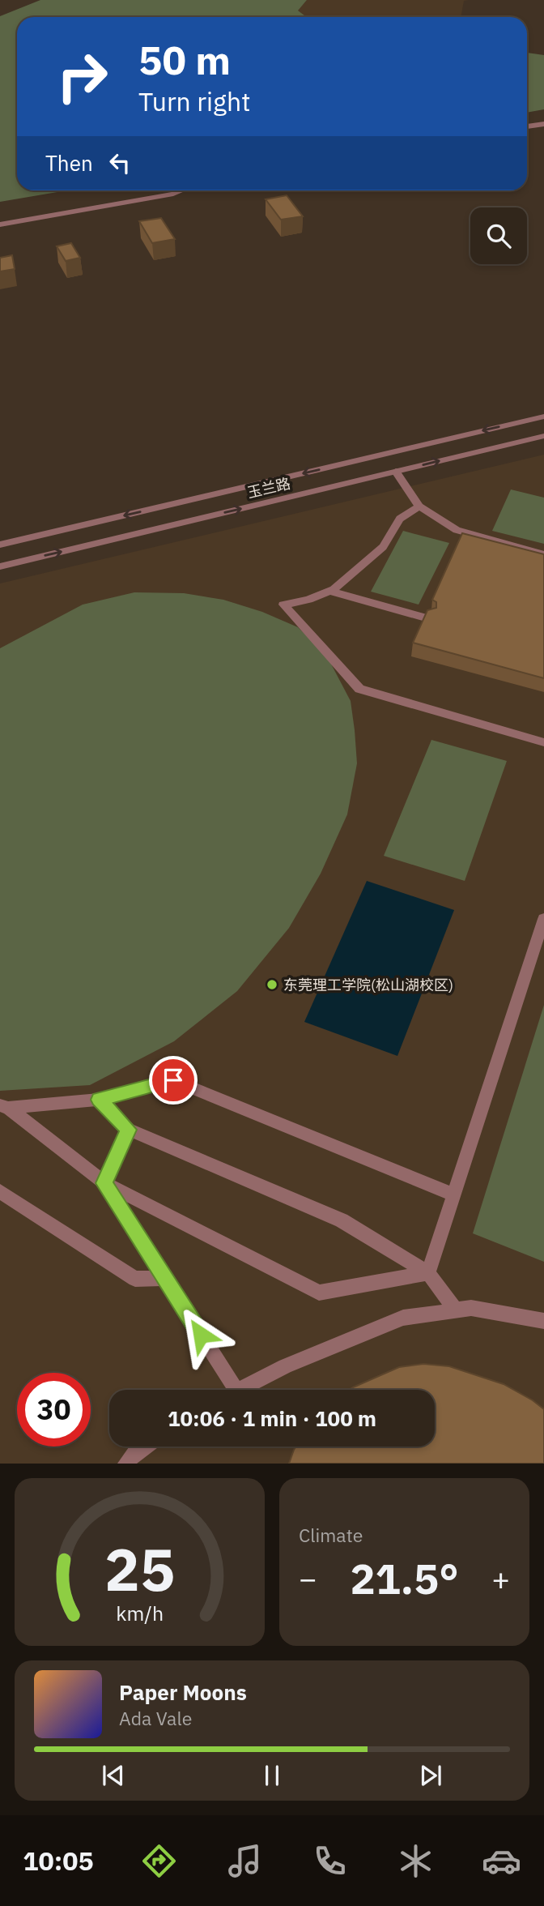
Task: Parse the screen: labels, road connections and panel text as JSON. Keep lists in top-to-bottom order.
{
  "streets": {
    "street": ["玉兰路"]
  },
  "places": ["东莞理工学院(松山湖校区)"],
  "page": {
    "turn": ["50 m", "Turn right"],
    "then": "Then",
    "limit": "30",
    "trip": "10:06 · 1 min · 100 m",
    "tile": "Climate",
    "heat": ["−", "21.5°", "+"],
    "song": ["Paper Moons", "Ada Vale"],
    "tabs": "10:05",
    "gauge": ["25", "km/h"]
  }
}
